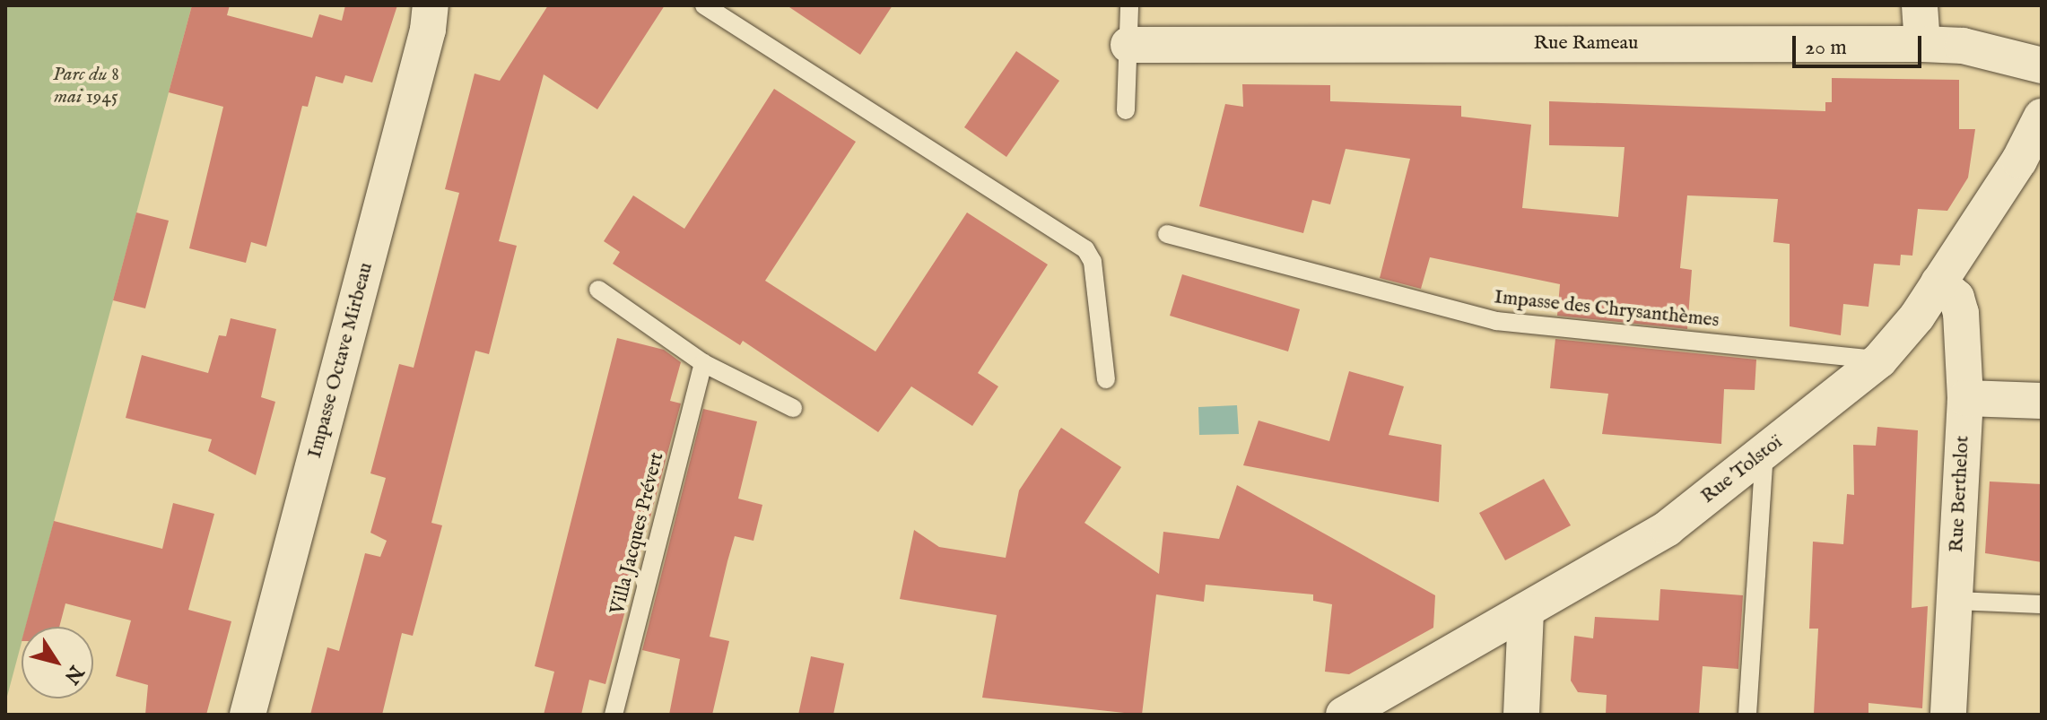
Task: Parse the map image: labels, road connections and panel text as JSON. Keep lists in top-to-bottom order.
{
  "streets": {
    "street": [
      "Rue Rameau",
      "Impasse Octave Mirbeau",
      "Rue Tolstoï",
      "Rue Berthelot"
    ],
    "lane": ["Impasse des Chrysanthèmes", "Villa Jacques Prévert"]
  },
  "crossings": [
    ["Impasse des Chrysanthèmes", "Rue Tolstoï"],
    ["Rue Tolstoï", "Rue Berthelot"]
  ],
  "parks": ["Parc du 8 mai 1945"],
  "scale_bar": "20 m",
  "north": "bottom right"
}
